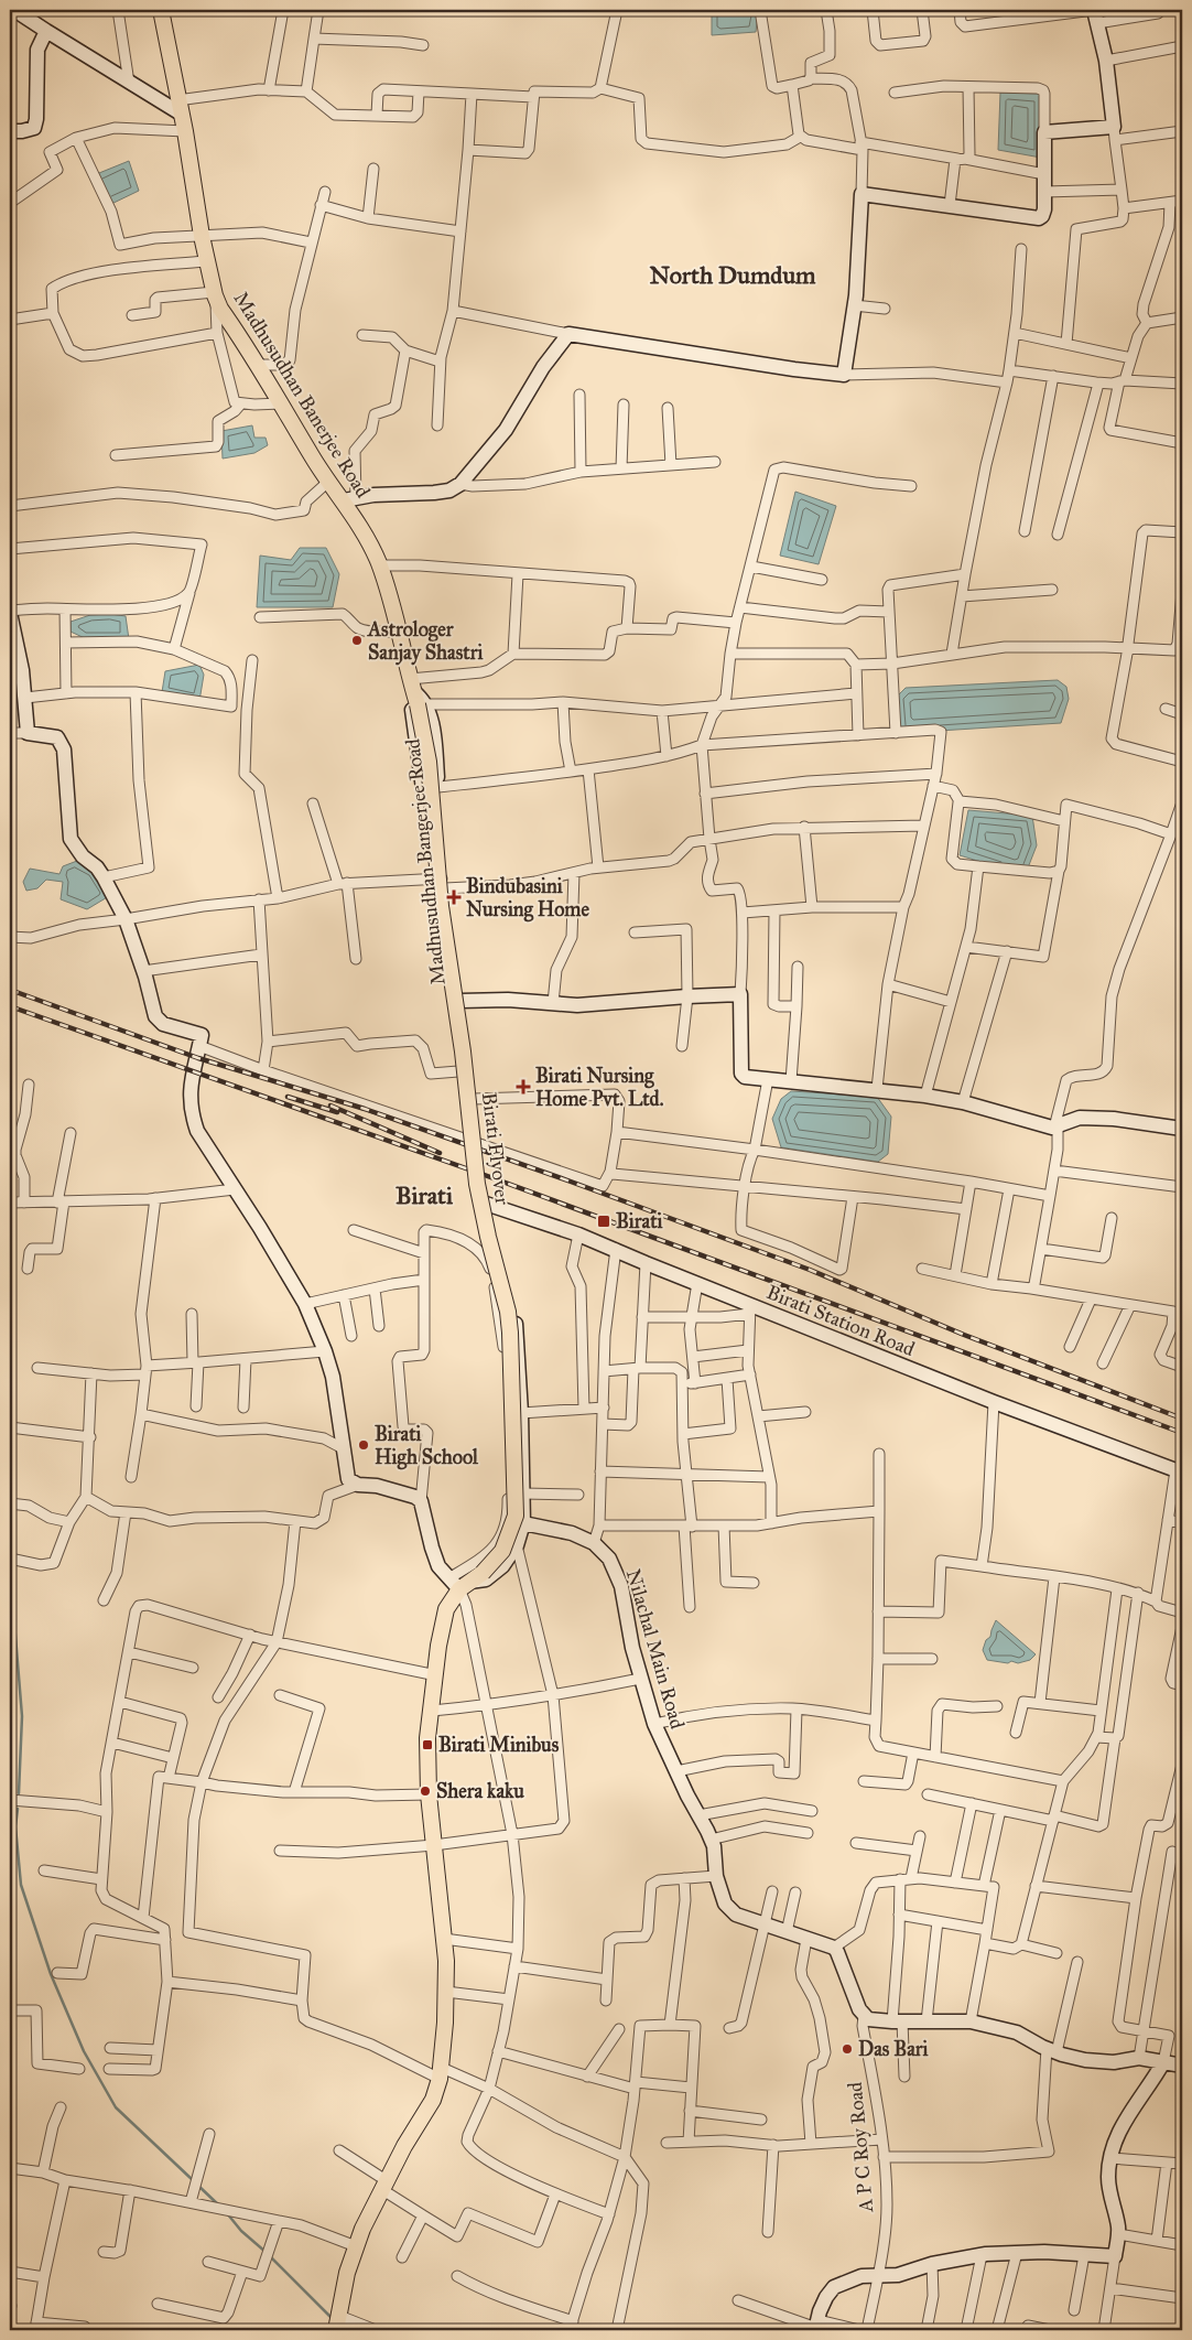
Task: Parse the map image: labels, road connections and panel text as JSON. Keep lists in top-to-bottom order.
{
  "streets": {
    "main road": ["Madhusudhan Banerjee Road", "Madhusudhan Bangerjee Road", "Birati Flyover"],
    "street": ["Birati Station Road", "Nilachal Main Road", "A P C Roy Road"]
  },
  "crossings": [
    ["Madhusudhan Banerjee Road", "Madhusudhan Bangerjee Road"],
    ["Madhusudhan Bangerjee Road", "Birati Flyover"],
    ["Madhusudhan Bangerjee Road", "Birati Station Road"],
    ["Madhusudhan Bangerjee Road", "Nilachal Main Road"]
  ],
  "districts": ["North Dumdum", "Birati"],
  "places": {
    "other": [
      "Astrologer Sanjay Shastri",
      "Birati High School",
      "Shera kaku",
      "Das Bari"
    ],
    "health": ["Bindubasini Nursing Home", "Birati Nursing Home Pvt. Ltd."],
    "transit": ["Birati", "Birati Minibus"]
  }
}
